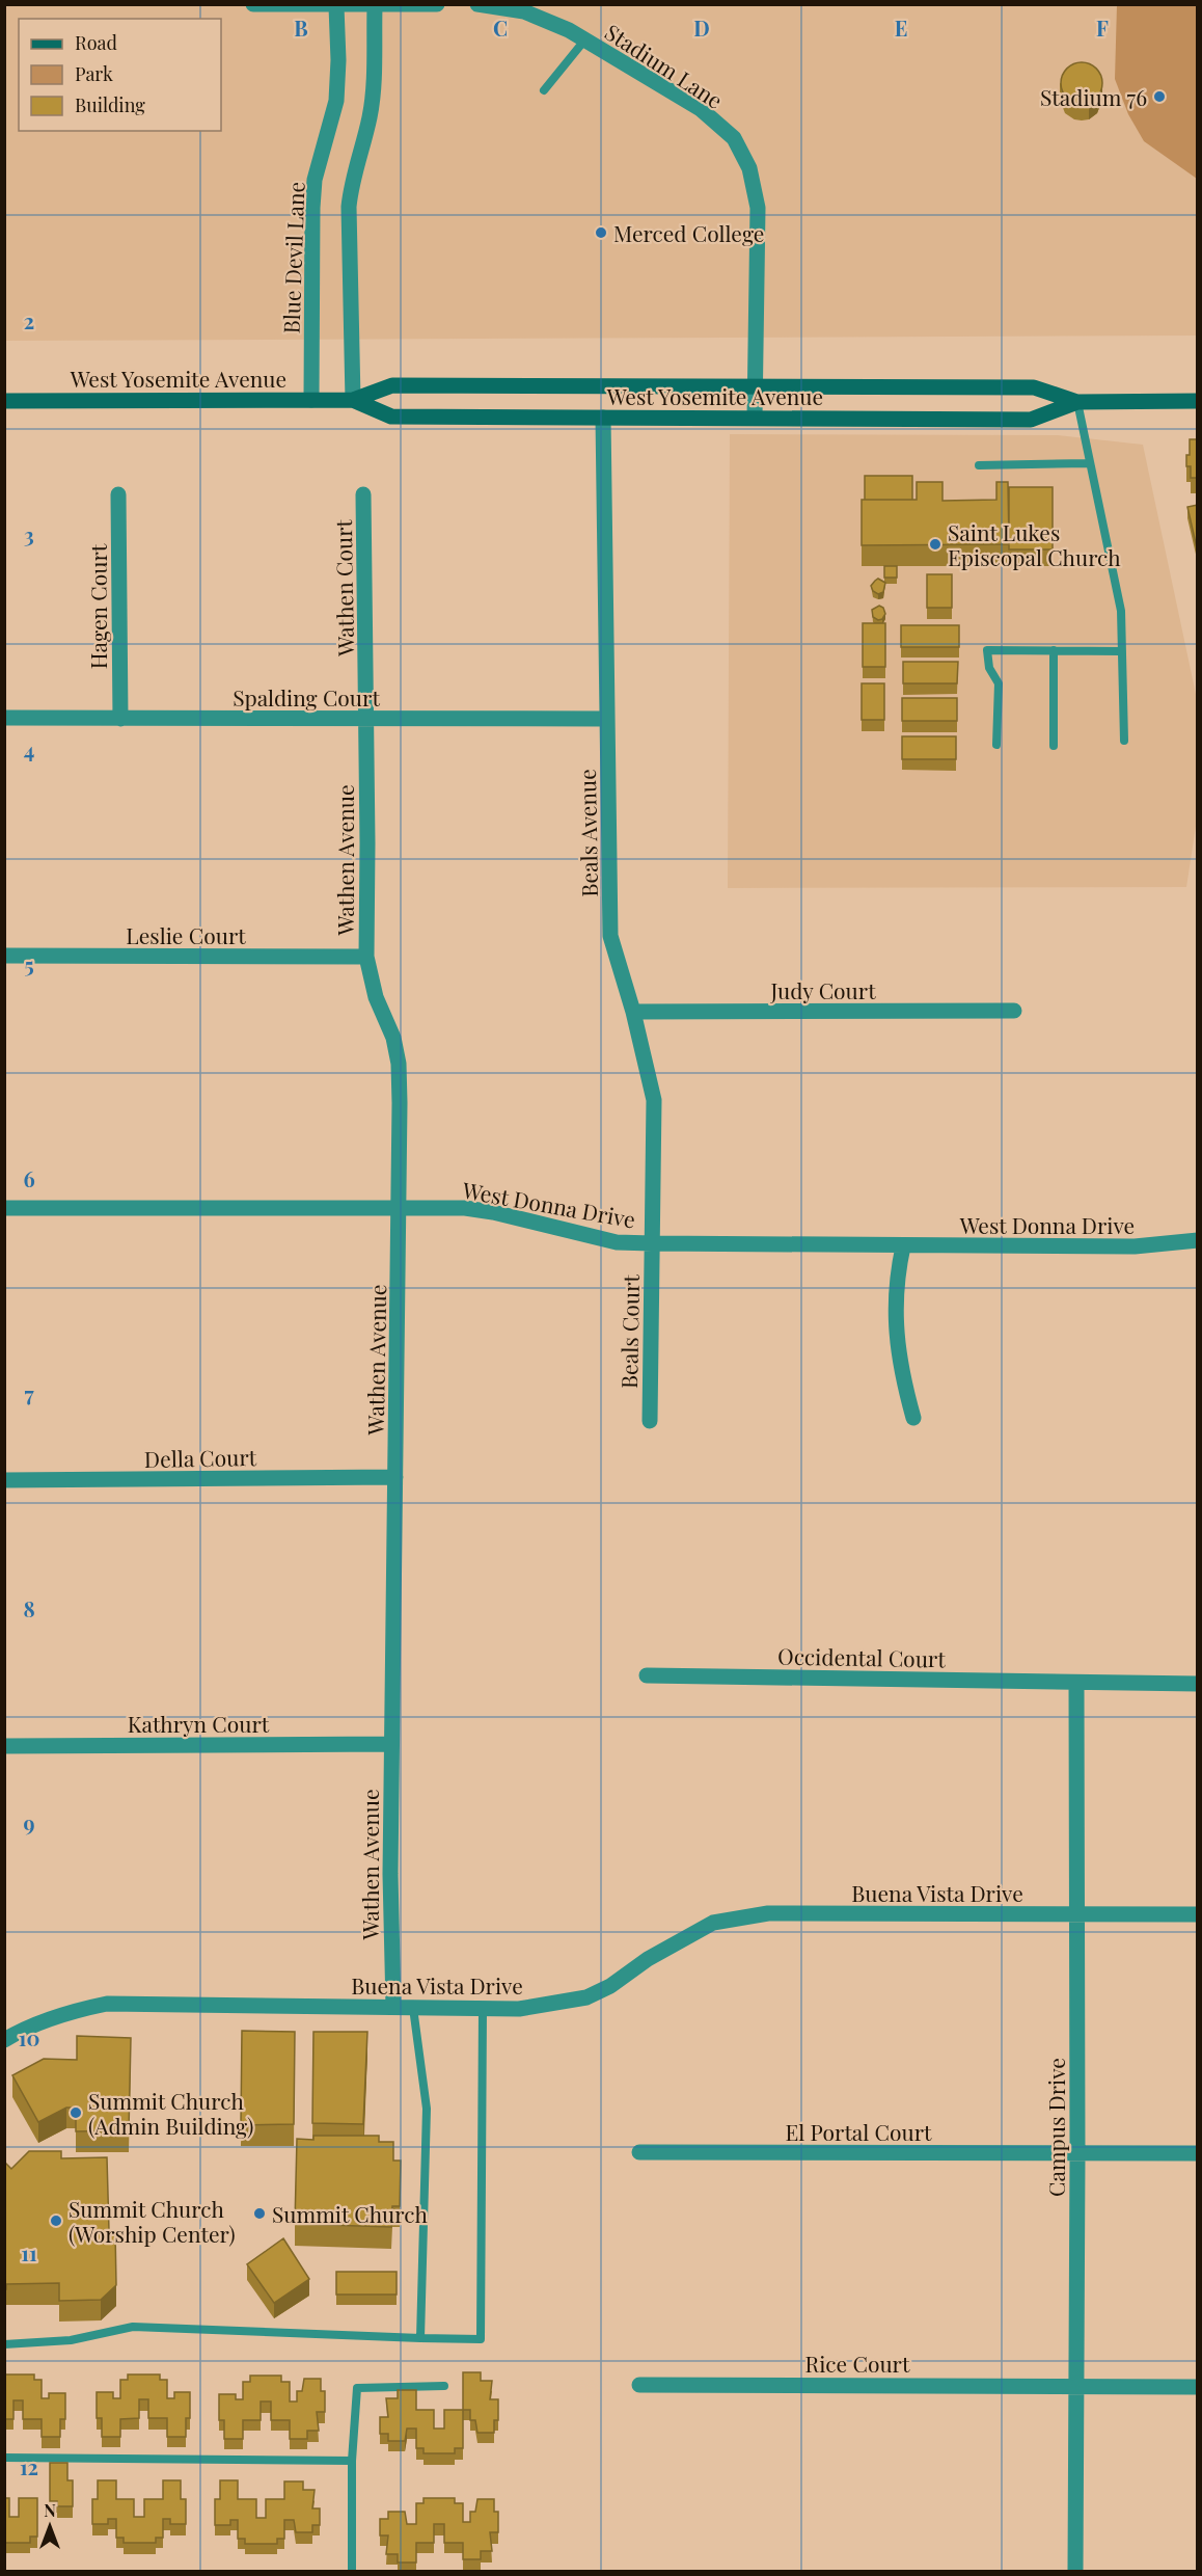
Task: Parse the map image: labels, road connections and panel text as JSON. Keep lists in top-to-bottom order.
{
  "streets": {
    "main road": ["West Yosemite Avenue"],
    "street": [
      "Stadium Lane",
      "Blue Devil Lane",
      "Wathen Court",
      "Hagen Court",
      "Spalding Court",
      "Beals Avenue",
      "Wathen Avenue",
      "Leslie Court",
      "Judy Court",
      "West Donna Drive",
      "Beals Court",
      "Della Court",
      "Occidental Court",
      "Kathryn Court",
      "Buena Vista Drive",
      "Campus Drive",
      "El Portal Court",
      "Rice Court"
    ]
  },
  "crossings": [
    ["Stadium Lane", "West Yosemite Avenue"],
    ["Blue Devil Lane", "West Yosemite Avenue"],
    ["West Yosemite Avenue", "Beals Avenue"],
    ["Wathen Court", "Spalding Court"],
    ["Wathen Court", "Wathen Avenue"],
    ["Hagen Court", "Spalding Court"],
    ["Spalding Court", "Beals Avenue"],
    ["Spalding Court", "Wathen Avenue"],
    ["Beals Avenue", "Judy Court"],
    ["Beals Avenue", "West Donna Drive"],
    ["Beals Avenue", "Beals Court"],
    ["Wathen Avenue", "Leslie Court"],
    ["Wathen Avenue", "West Donna Drive"],
    ["Wathen Avenue", "Della Court"],
    ["Wathen Avenue", "Kathryn Court"],
    ["Wathen Avenue", "Buena Vista Drive"],
    ["West Donna Drive", "Beals Court"],
    ["Occidental Court", "Campus Drive"],
    ["Buena Vista Drive", "Campus Drive"],
    ["Campus Drive", "El Portal Court"],
    ["Campus Drive", "Rice Court"]
  ],
  "places": [
    "Stadium 76",
    "Merced College",
    "Saint Lukes Episcopal Church",
    "Summit Church (Admin Building)",
    "Summit Church",
    "Summit Church (Worship Center)"
  ],
  "legend": ["Road", "Park", "Building"],
  "north": "top",
  "grid": {
    "columns": [
      "B",
      "C",
      "D",
      "E",
      "F"
    ],
    "rows": [
      "2",
      "3",
      "4",
      "5",
      "6",
      "7",
      "8",
      "9",
      "10",
      "11",
      "12"
    ]
  }
}
